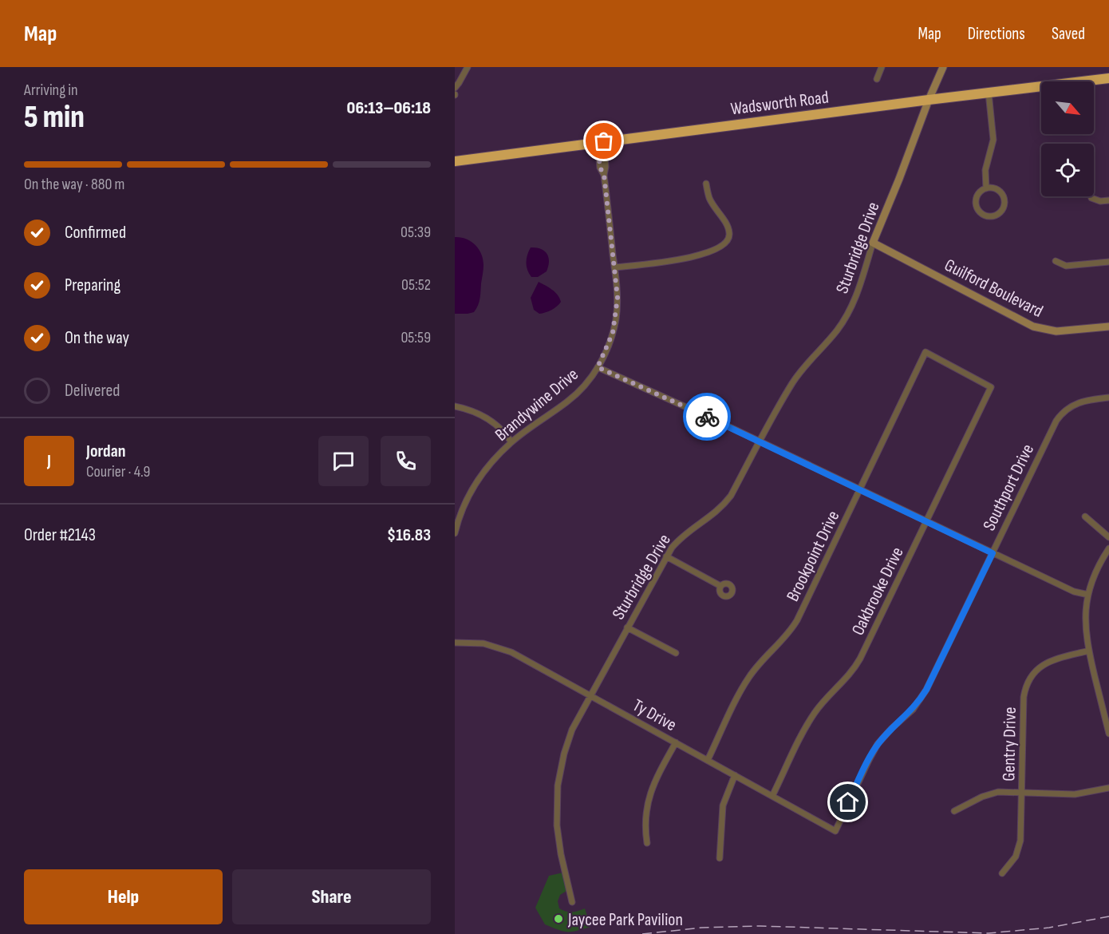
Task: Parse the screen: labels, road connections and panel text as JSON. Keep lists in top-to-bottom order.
{
  "streets": {
    "highway": ["Wadsworth Road"],
    "street": [
      "Sturbridge Drive",
      "Guilford Boulevard",
      "Brandywine Drive",
      "Southport Drive",
      "Brookpoint Drive",
      "Oakbrooke Drive",
      "Ty Drive",
      "Gentry Drive"
    ]
  },
  "crossings": [
    ["Wadsworth Road", "Sturbridge Drive"],
    ["Wadsworth Road", "Brandywine Drive"],
    ["Sturbridge Drive", "Guilford Boulevard"],
    ["Sturbridge Drive", "Ty Drive"],
    ["Southport Drive", "Ty Drive"],
    ["Brookpoint Drive", "Oakbrooke Drive"],
    ["Brookpoint Drive", "Ty Drive"],
    ["Oakbrooke Drive", "Ty Drive"]
  ],
  "places": ["Jaycee Park Pavilion"],
  "north": "bottom right",
  "page": {
    "header": "Map",
    "nav": ["Map", "Directions", "Saved"],
    "heading": ["5 min", "Arriving in", "06:13–06:18"],
    "panel": [
      "Jordan",
      "Courier · 4.9",
      "Order #2143",
      "$16.83"
    ],
    "bar": "On the way · 880 m",
    "list": [
      ["Confirmed", "05:39"],
      ["Preparing", "05:52"],
      ["On the way", "05:59"],
      "Delivered"
    ],
    "round": "J",
    "buttons": ["Help", "Share"]
  }
}
